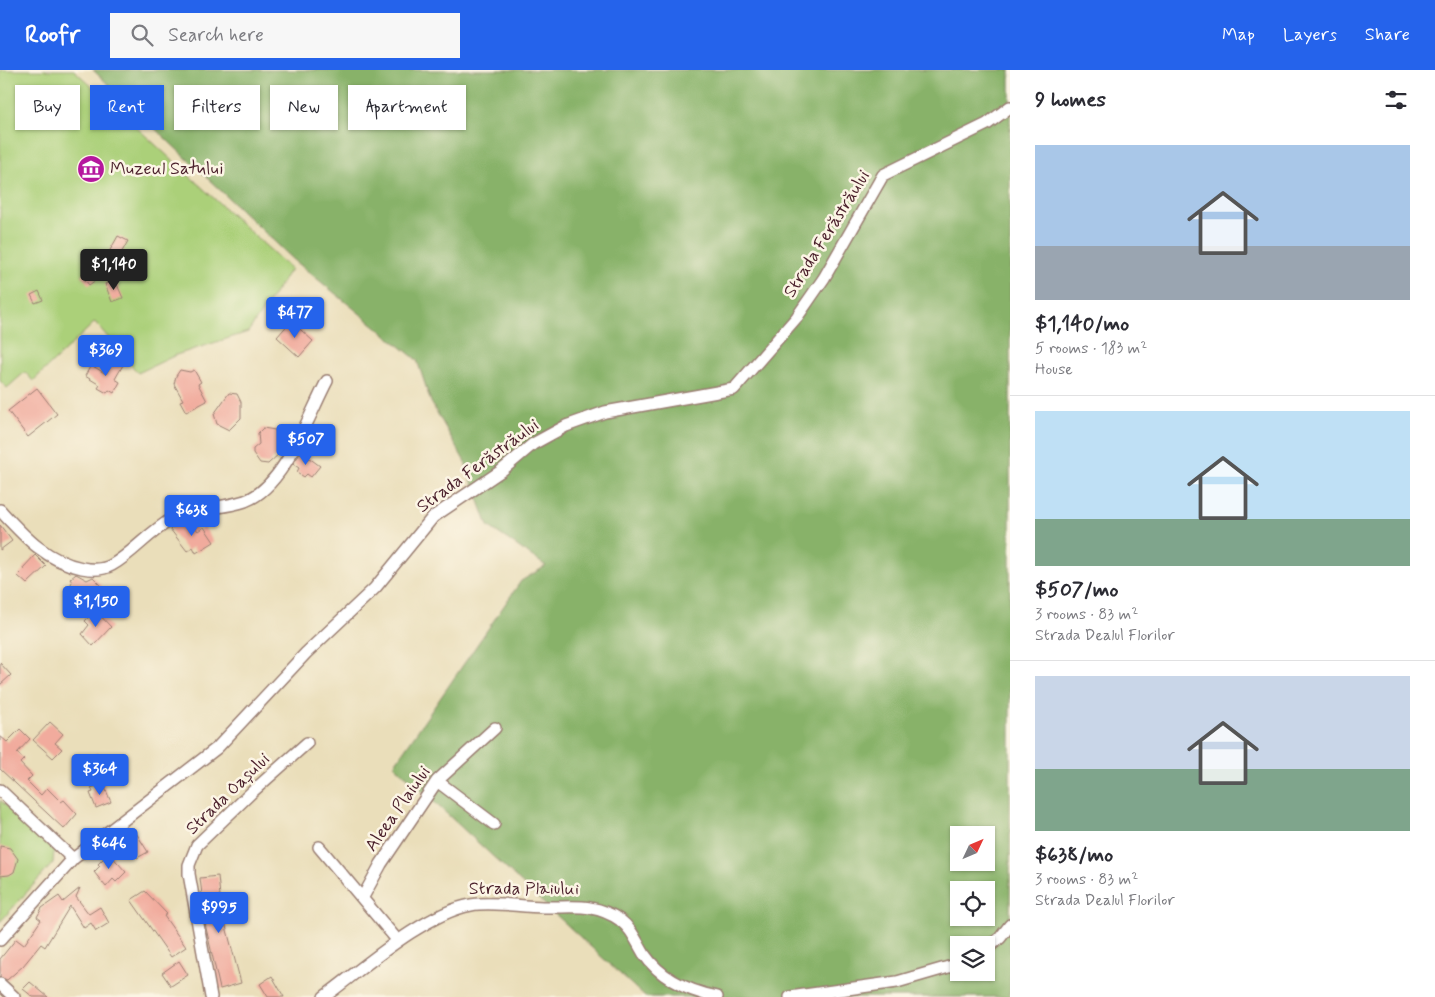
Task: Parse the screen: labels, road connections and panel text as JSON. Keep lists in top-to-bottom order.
{
  "streets": {
    "street": [
      "Strada Ferăstrăului",
      "Strada Oașului",
      "Aleea Plaiului",
      "Strada Plaiului"
    ]
  },
  "places": {
    "museum": ["Muzeul Satului"]
  },
  "north": "top right",
  "page": {
    "header": "Roofr",
    "search": "Search here",
    "nav": ["Map", "Layers", "Share"],
    "heading": "9 homes",
    "chip": [
      "Buy",
      "Rent",
      "Filters",
      "New",
      "Apartment"
    ],
    "list": [
      {
        "name": "$1,140/mo",
        "note": "5 rooms · 183 m² · House"
      },
      {
        "name": "$507/mo",
        "note": "3 rooms · 83 m² · Strada Dealul Florilor"
      },
      {
        "name": "$638/mo",
        "note": "3 rooms · 83 m² · Strada Dealul Florilor"
      }
    ],
    "price": [
      "$1,140",
      "$477",
      "$369",
      "$507",
      "$638",
      "$1,150",
      "$364",
      "$646",
      "$995"
    ]
  }
}
